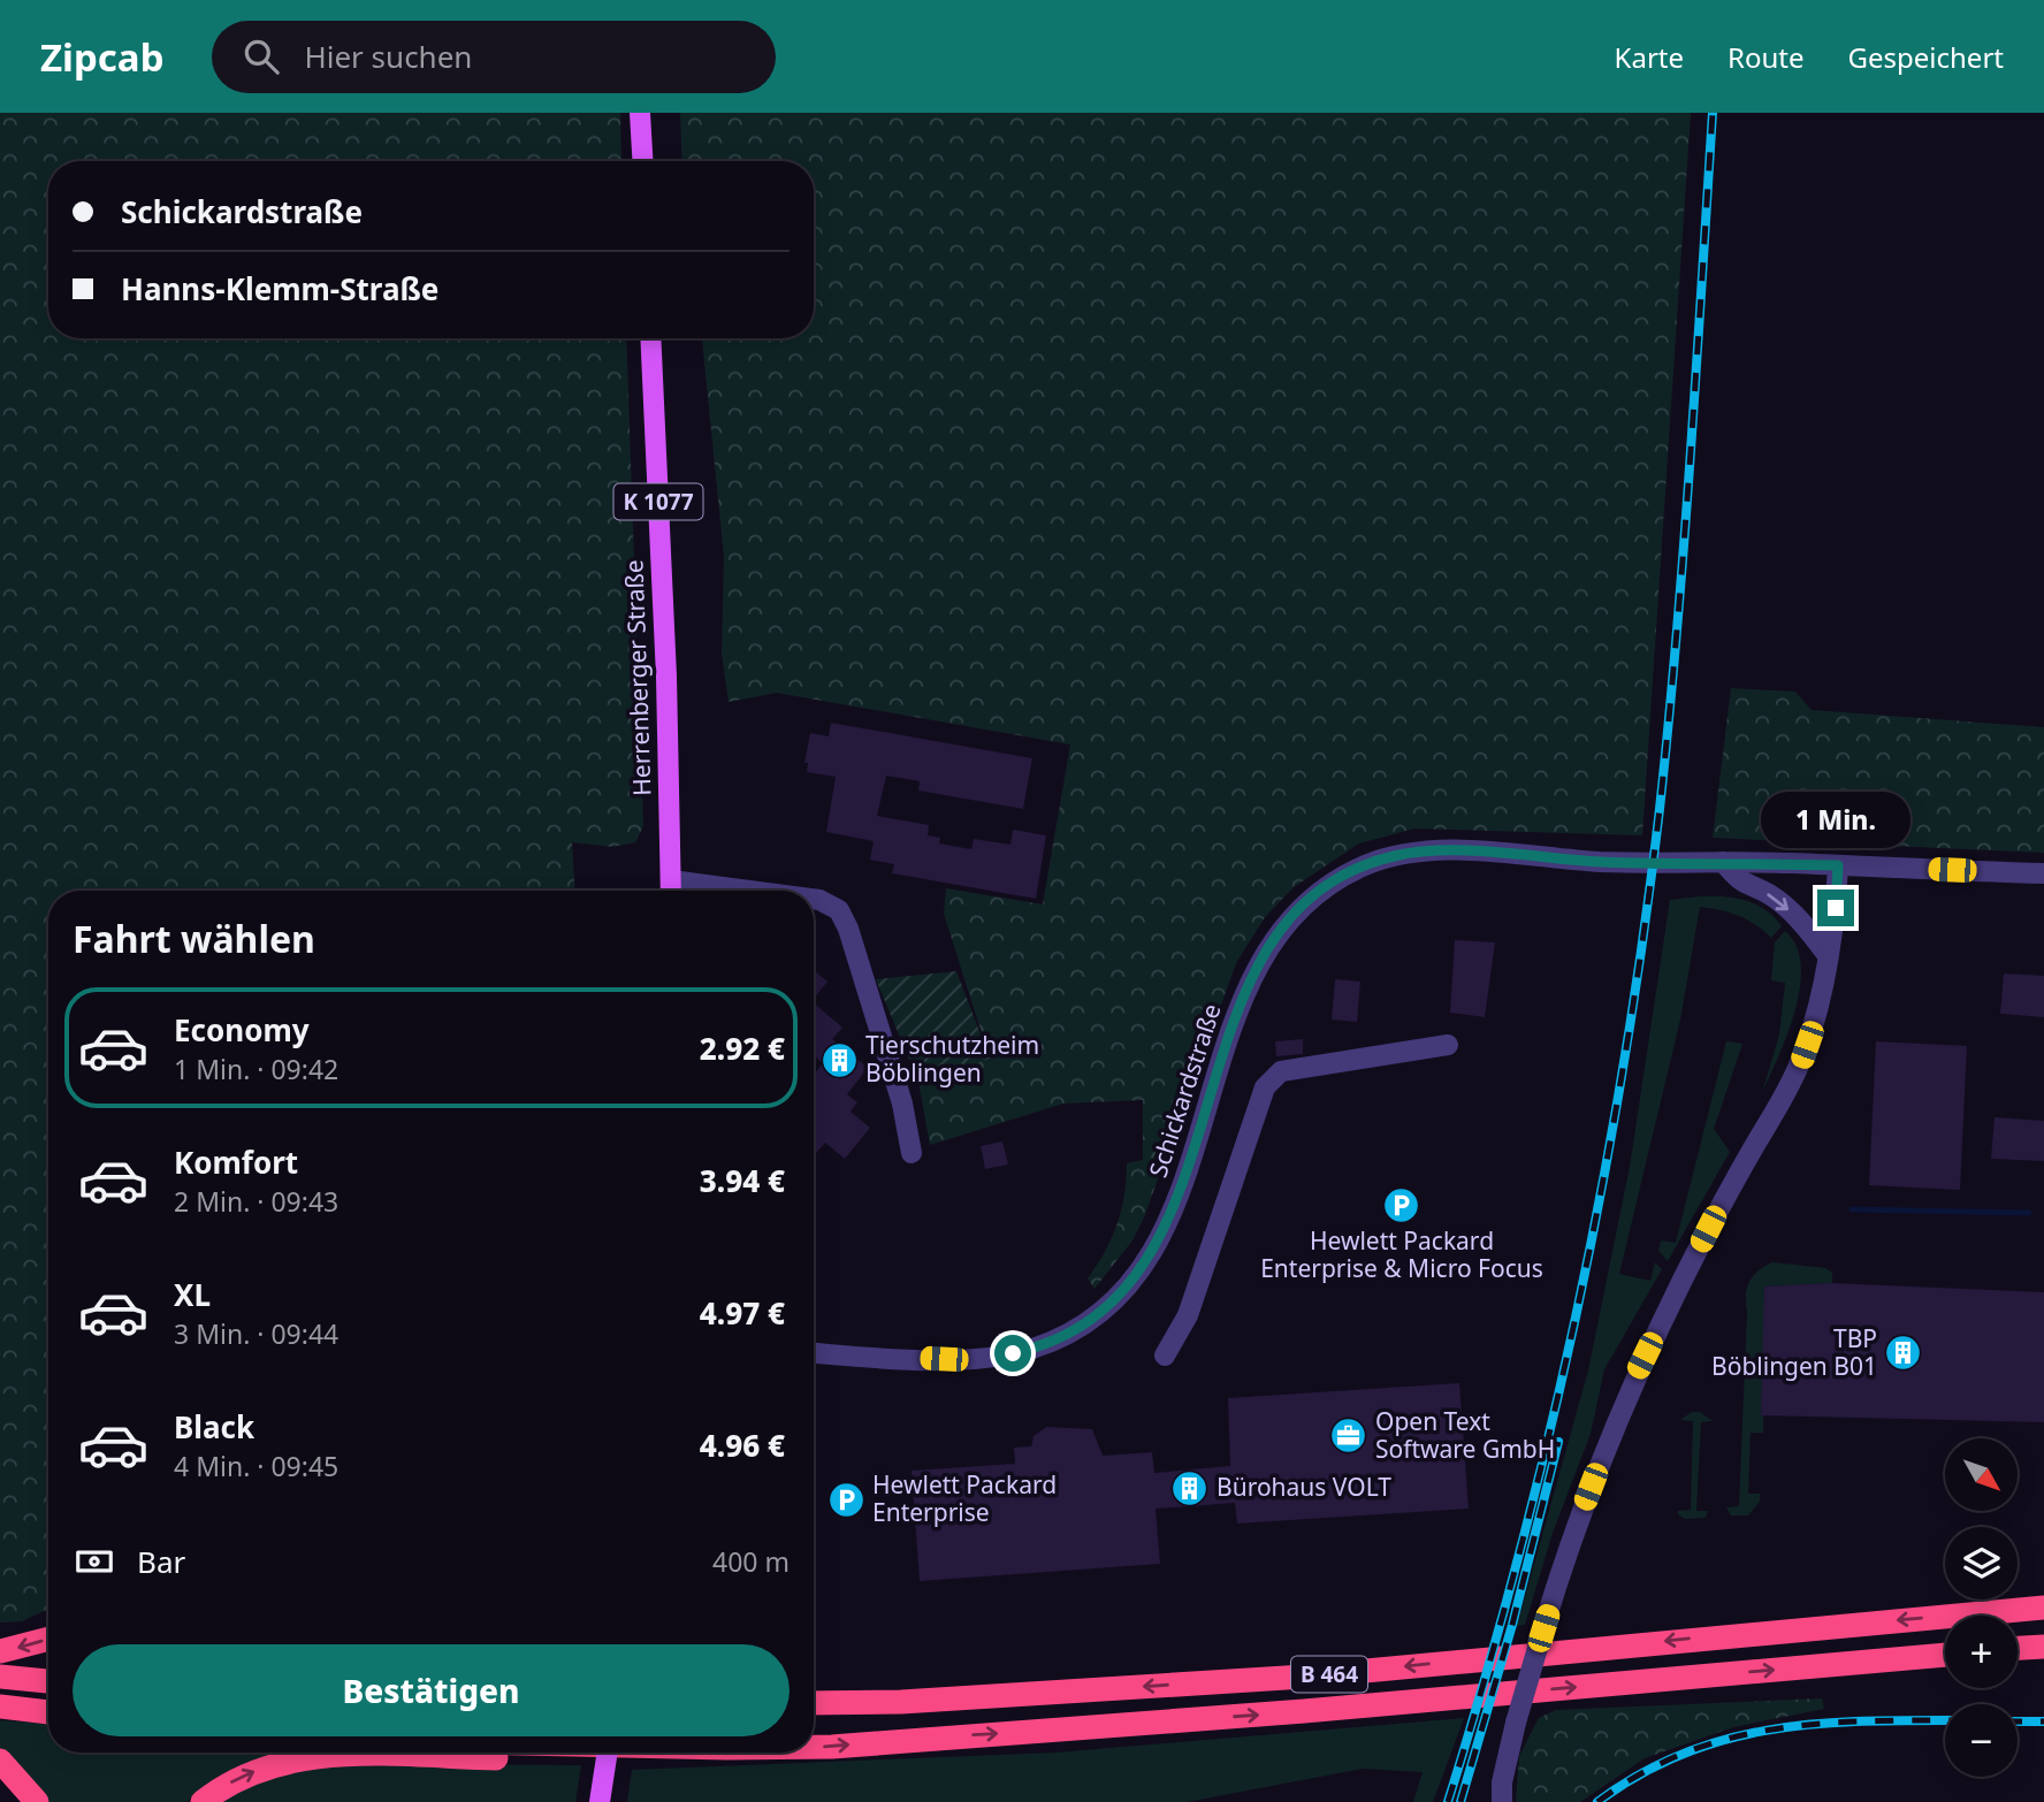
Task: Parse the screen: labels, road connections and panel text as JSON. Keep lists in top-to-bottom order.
{
  "streets": {
    "highway": ["B 464"],
    "main road": ["K 1077", "Herrenberger Straße"],
    "street": ["Schickardstraße"]
  },
  "places": {
    "building": ["Tierschutzheim Böblingen", "TBP Böblingen B01", "Bürohaus VOLT"],
    "parking": ["Hewlett Packard Enterprise & Micro Focus", "Hewlett Packard Enterprise"],
    "office": ["Open Text Software GmbH"]
  },
  "north": "bottom right",
  "page": {
    "header": "Zipcab",
    "search": "Hier suchen",
    "nav": ["Karte", "Route", "Gespeichert"],
    "banner": ["Schickardstraße", "Hanns-Klemm-Straße"],
    "bubble": "1 Min.",
    "heading": "Fahrt wählen",
    "list": [
      {
        "name": "Economy",
        "note": "1 Min. · 09:42",
        "value": "2.92 €"
      },
      {
        "name": "Komfort",
        "note": "2 Min. · 09:43",
        "value": "3.94 €"
      },
      {
        "name": "XL",
        "note": "3 Min. · 09:44",
        "value": "4.97 €"
      },
      {
        "name": "Black",
        "note": "4 Min. · 09:45",
        "value": "4.96 €"
      }
    ],
    "map_buttons": ["+", "−"],
    "pay": ["Bar", "400 m"],
    "buttons": "Bestätigen"
  }
}
